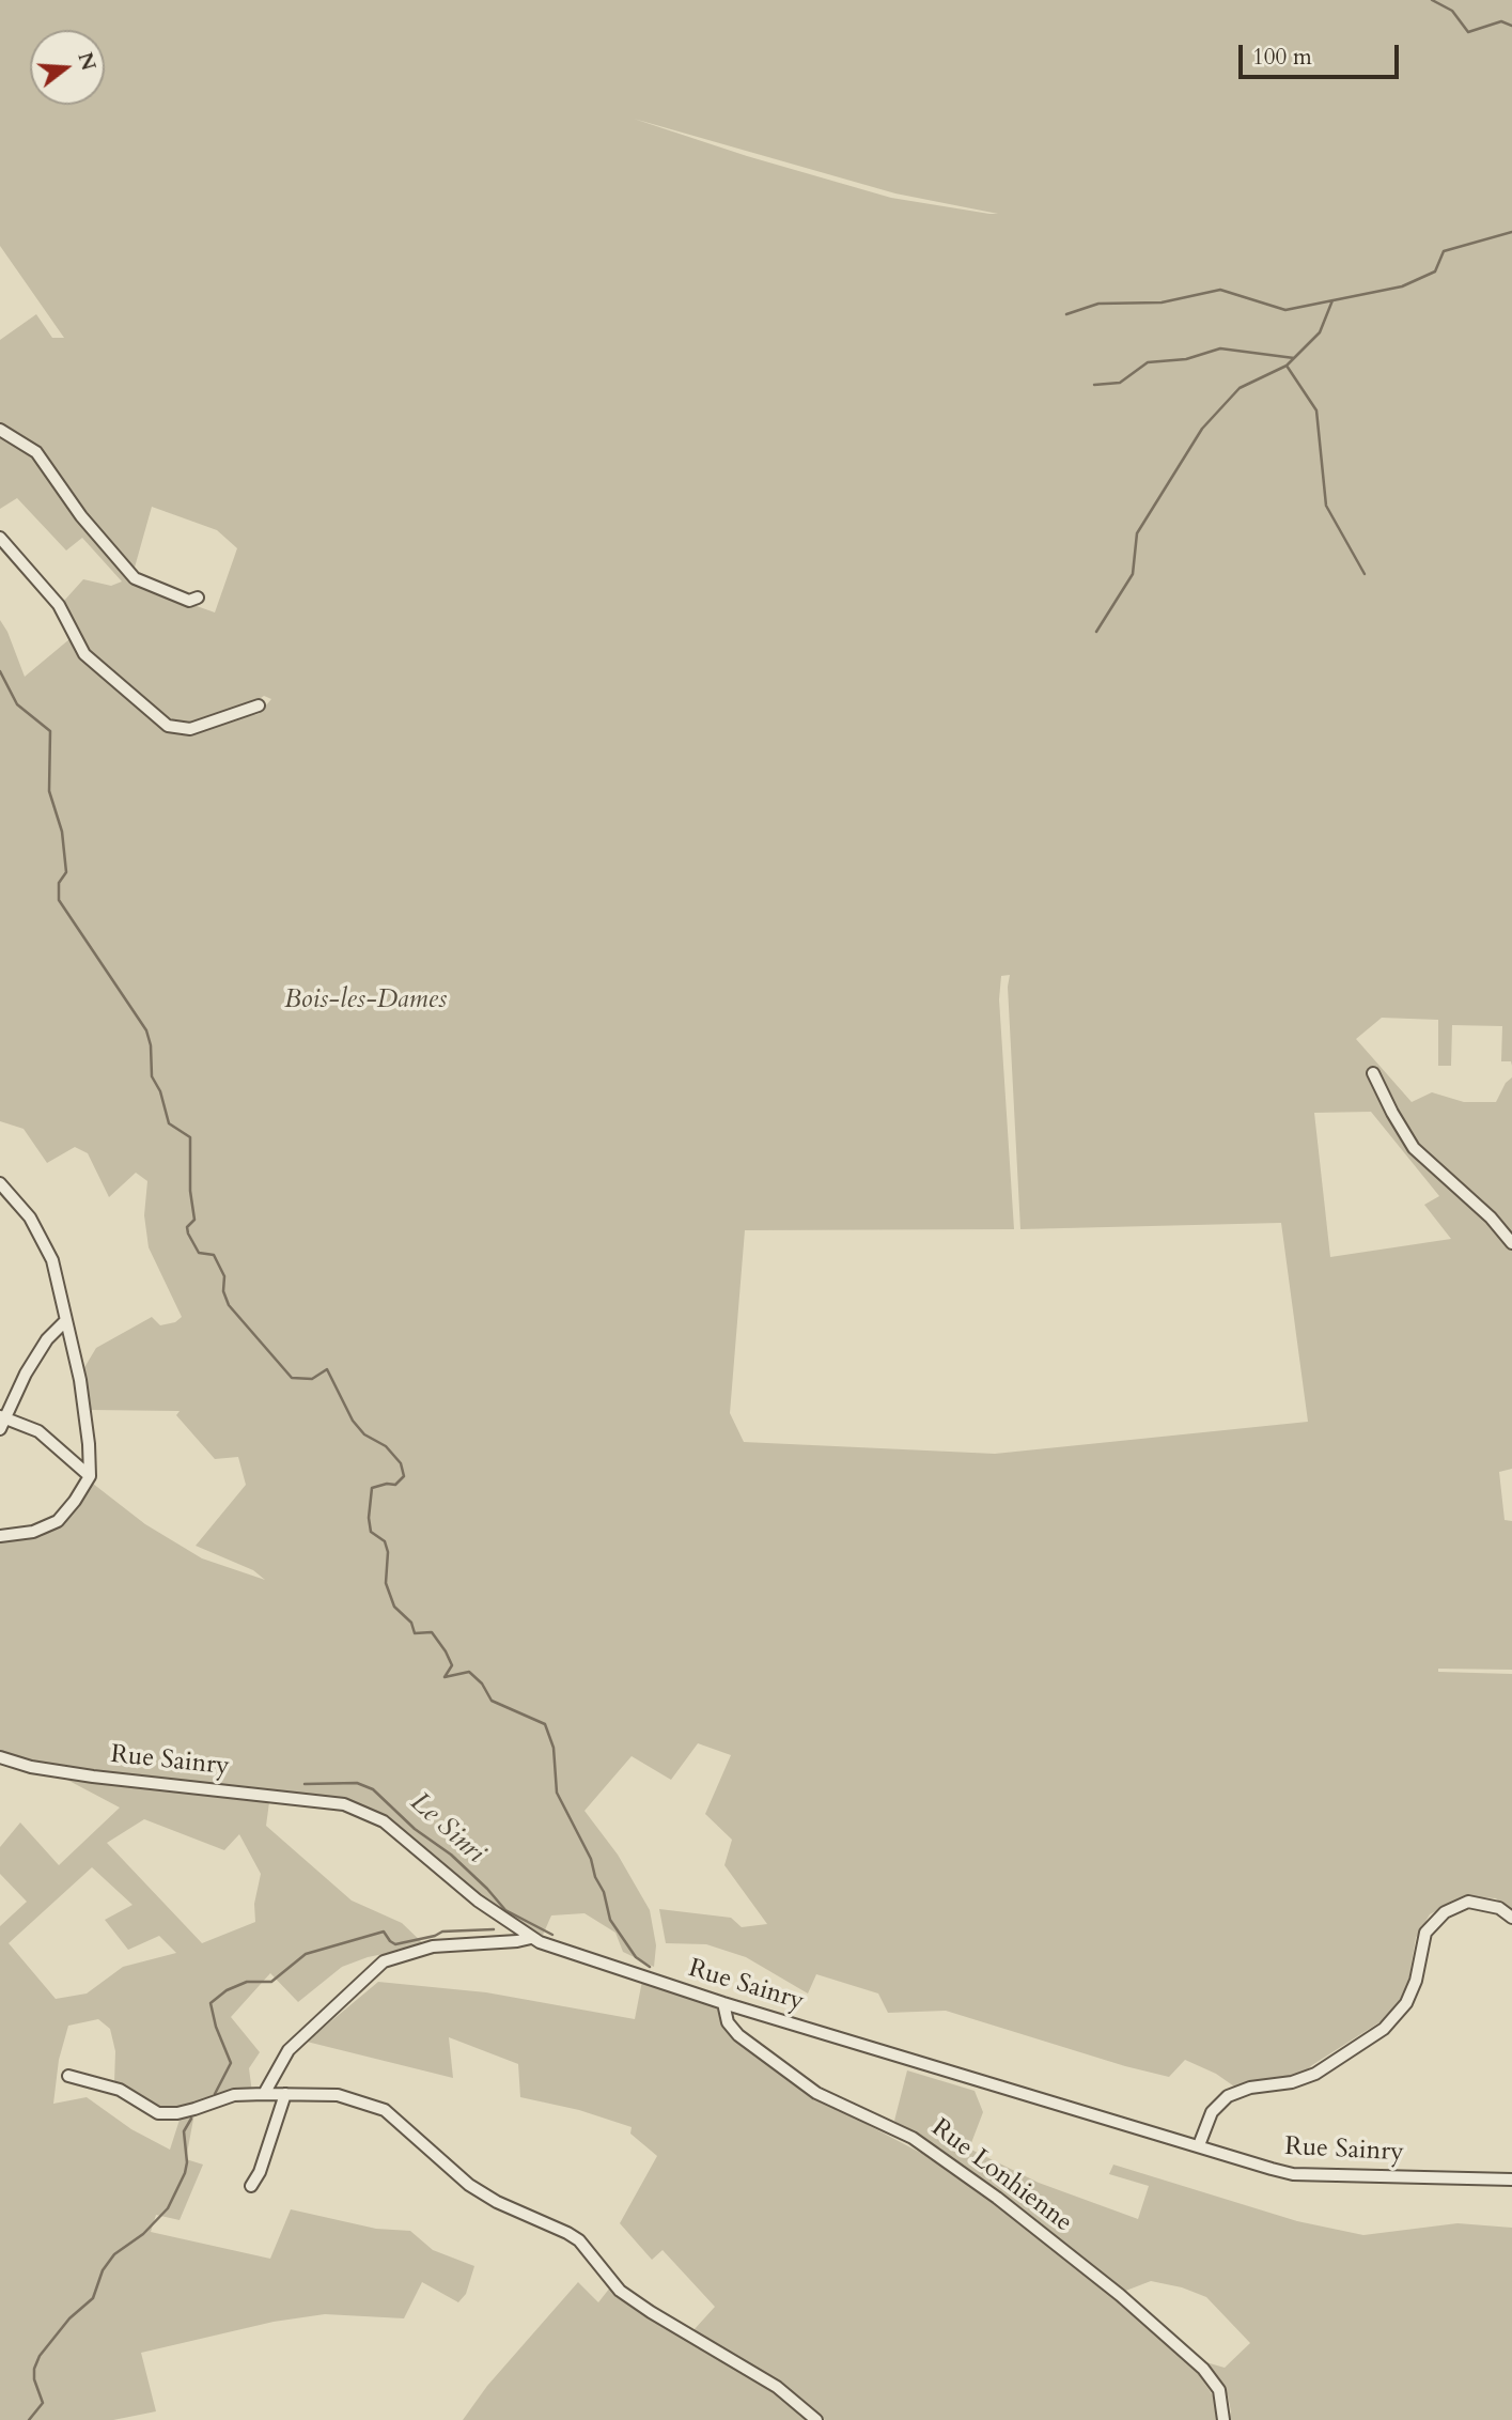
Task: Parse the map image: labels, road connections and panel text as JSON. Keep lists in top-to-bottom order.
{
  "streets": {
    "street": ["Rue Sainry", "Rue Lonhienne"]
  },
  "crossings": [
    ["Rue Sainry", "Rue Lonhienne"]
  ],
  "water": ["Le Sinri"],
  "parks": ["Bois-les-Dames"],
  "scale_bar": "100 m",
  "north": "right"
}
